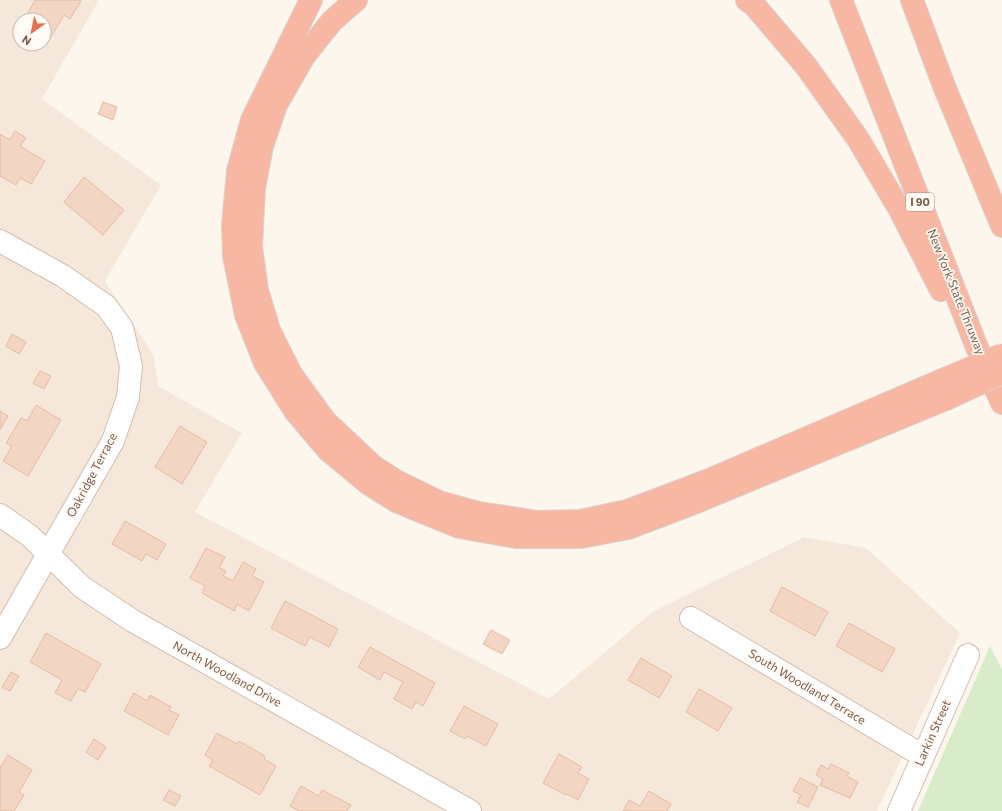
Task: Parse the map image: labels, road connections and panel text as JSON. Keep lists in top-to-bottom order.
{
  "streets": {
    "highway": ["I 90", "New York State Thruway"],
    "street": [
      "Oakridge Terrace",
      "North Woodland Drive",
      "South Woodland Terrace",
      "Larkin Street"
    ]
  },
  "crossings": [
    ["Oakridge Terrace", "North Woodland Drive"],
    ["South Woodland Terrace", "Larkin Street"]
  ],
  "north": "bottom left"
}
